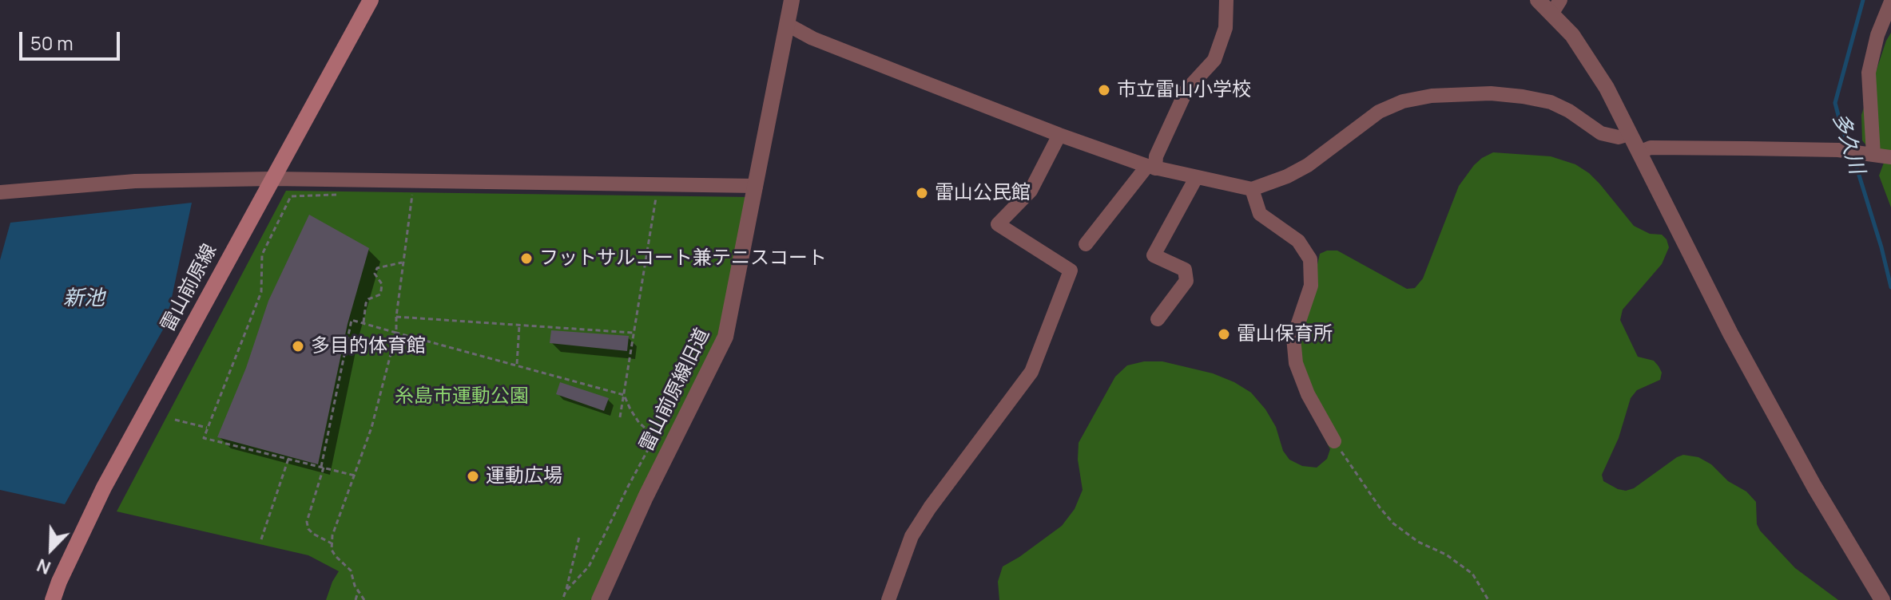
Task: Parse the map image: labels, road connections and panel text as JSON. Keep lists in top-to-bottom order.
{
  "streets": {
    "main road": ["雷山前原線"],
    "street": ["雷山前原線旧道"]
  },
  "water": ["多久川", "新池"],
  "parks": ["糸島市運動公園"],
  "places": [
    "市立雷山小学校",
    "雷山公民館",
    "フットサルコート兼テニスコート",
    "雷山保育所",
    "多目的体育館",
    "運動広場"
  ],
  "scale_bar": "50 m",
  "north": "bottom left"
}
